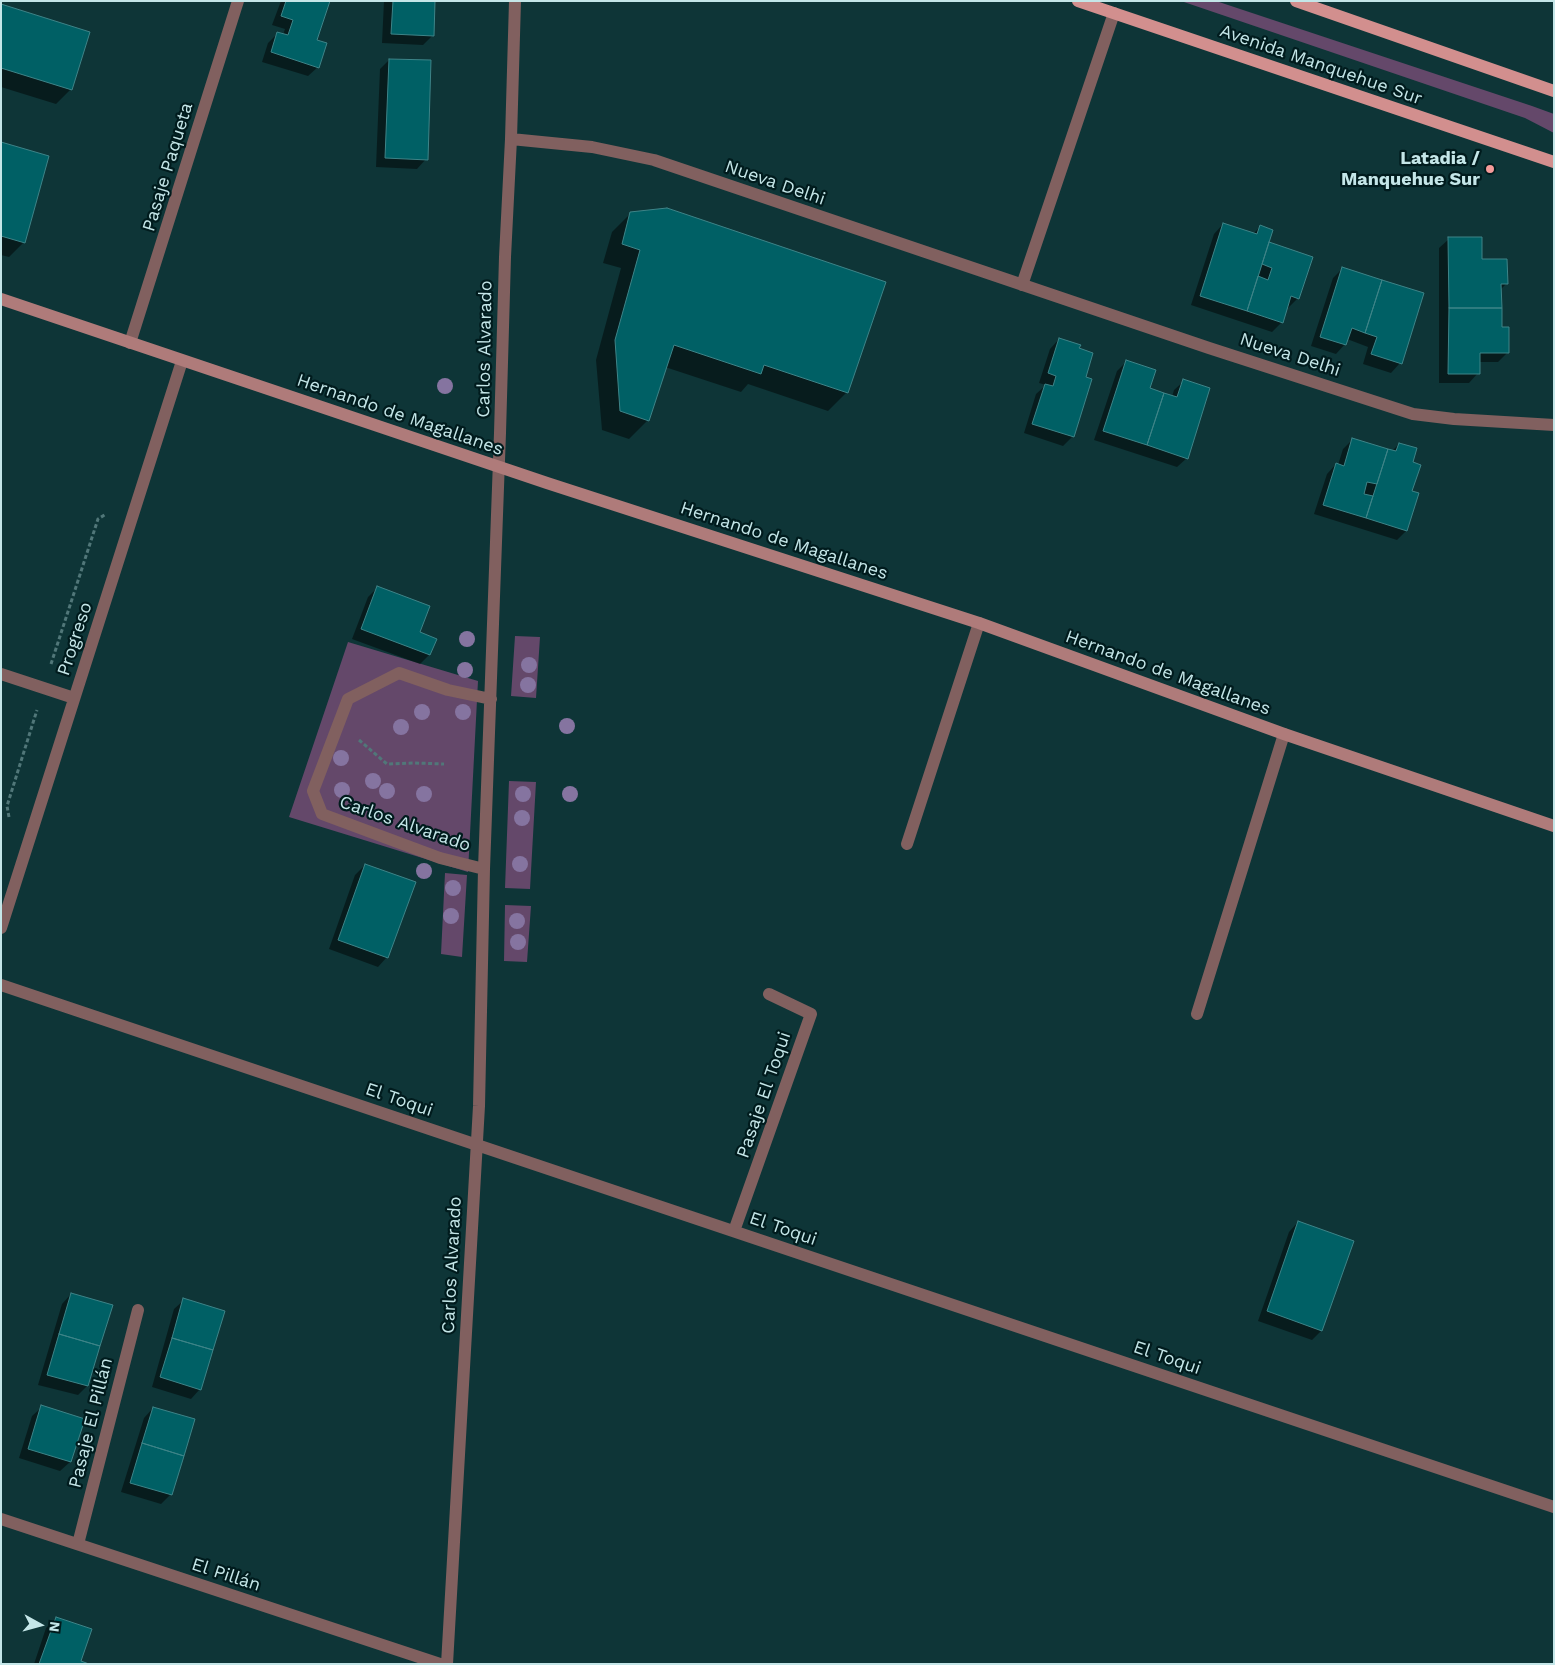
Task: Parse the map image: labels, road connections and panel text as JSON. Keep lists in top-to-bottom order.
{
  "streets": {
    "main road": ["Avenida Manquehue Sur", "Hernando de Magallanes"],
    "street": [
      "Pasaje Paqueta",
      "Nueva Delhi",
      "Carlos Alvarado",
      "Progreso",
      "Pasaje El Toqui",
      "El Toqui",
      "Pasaje El Pillán",
      "El Pillán"
    ]
  },
  "crossings": [
    ["Pasaje Paqueta", "Hernando de Magallanes"],
    ["Nueva Delhi", "Carlos Alvarado"],
    ["Carlos Alvarado", "Hernando de Magallanes"],
    ["Carlos Alvarado", "El Toqui"],
    ["Hernando de Magallanes", "Progreso"],
    ["Pasaje El Toqui", "El Toqui"],
    ["Pasaje El Pillán", "El Pillán"]
  ],
  "places": ["Latadia / Manquehue Sur"],
  "north": "right"
}
